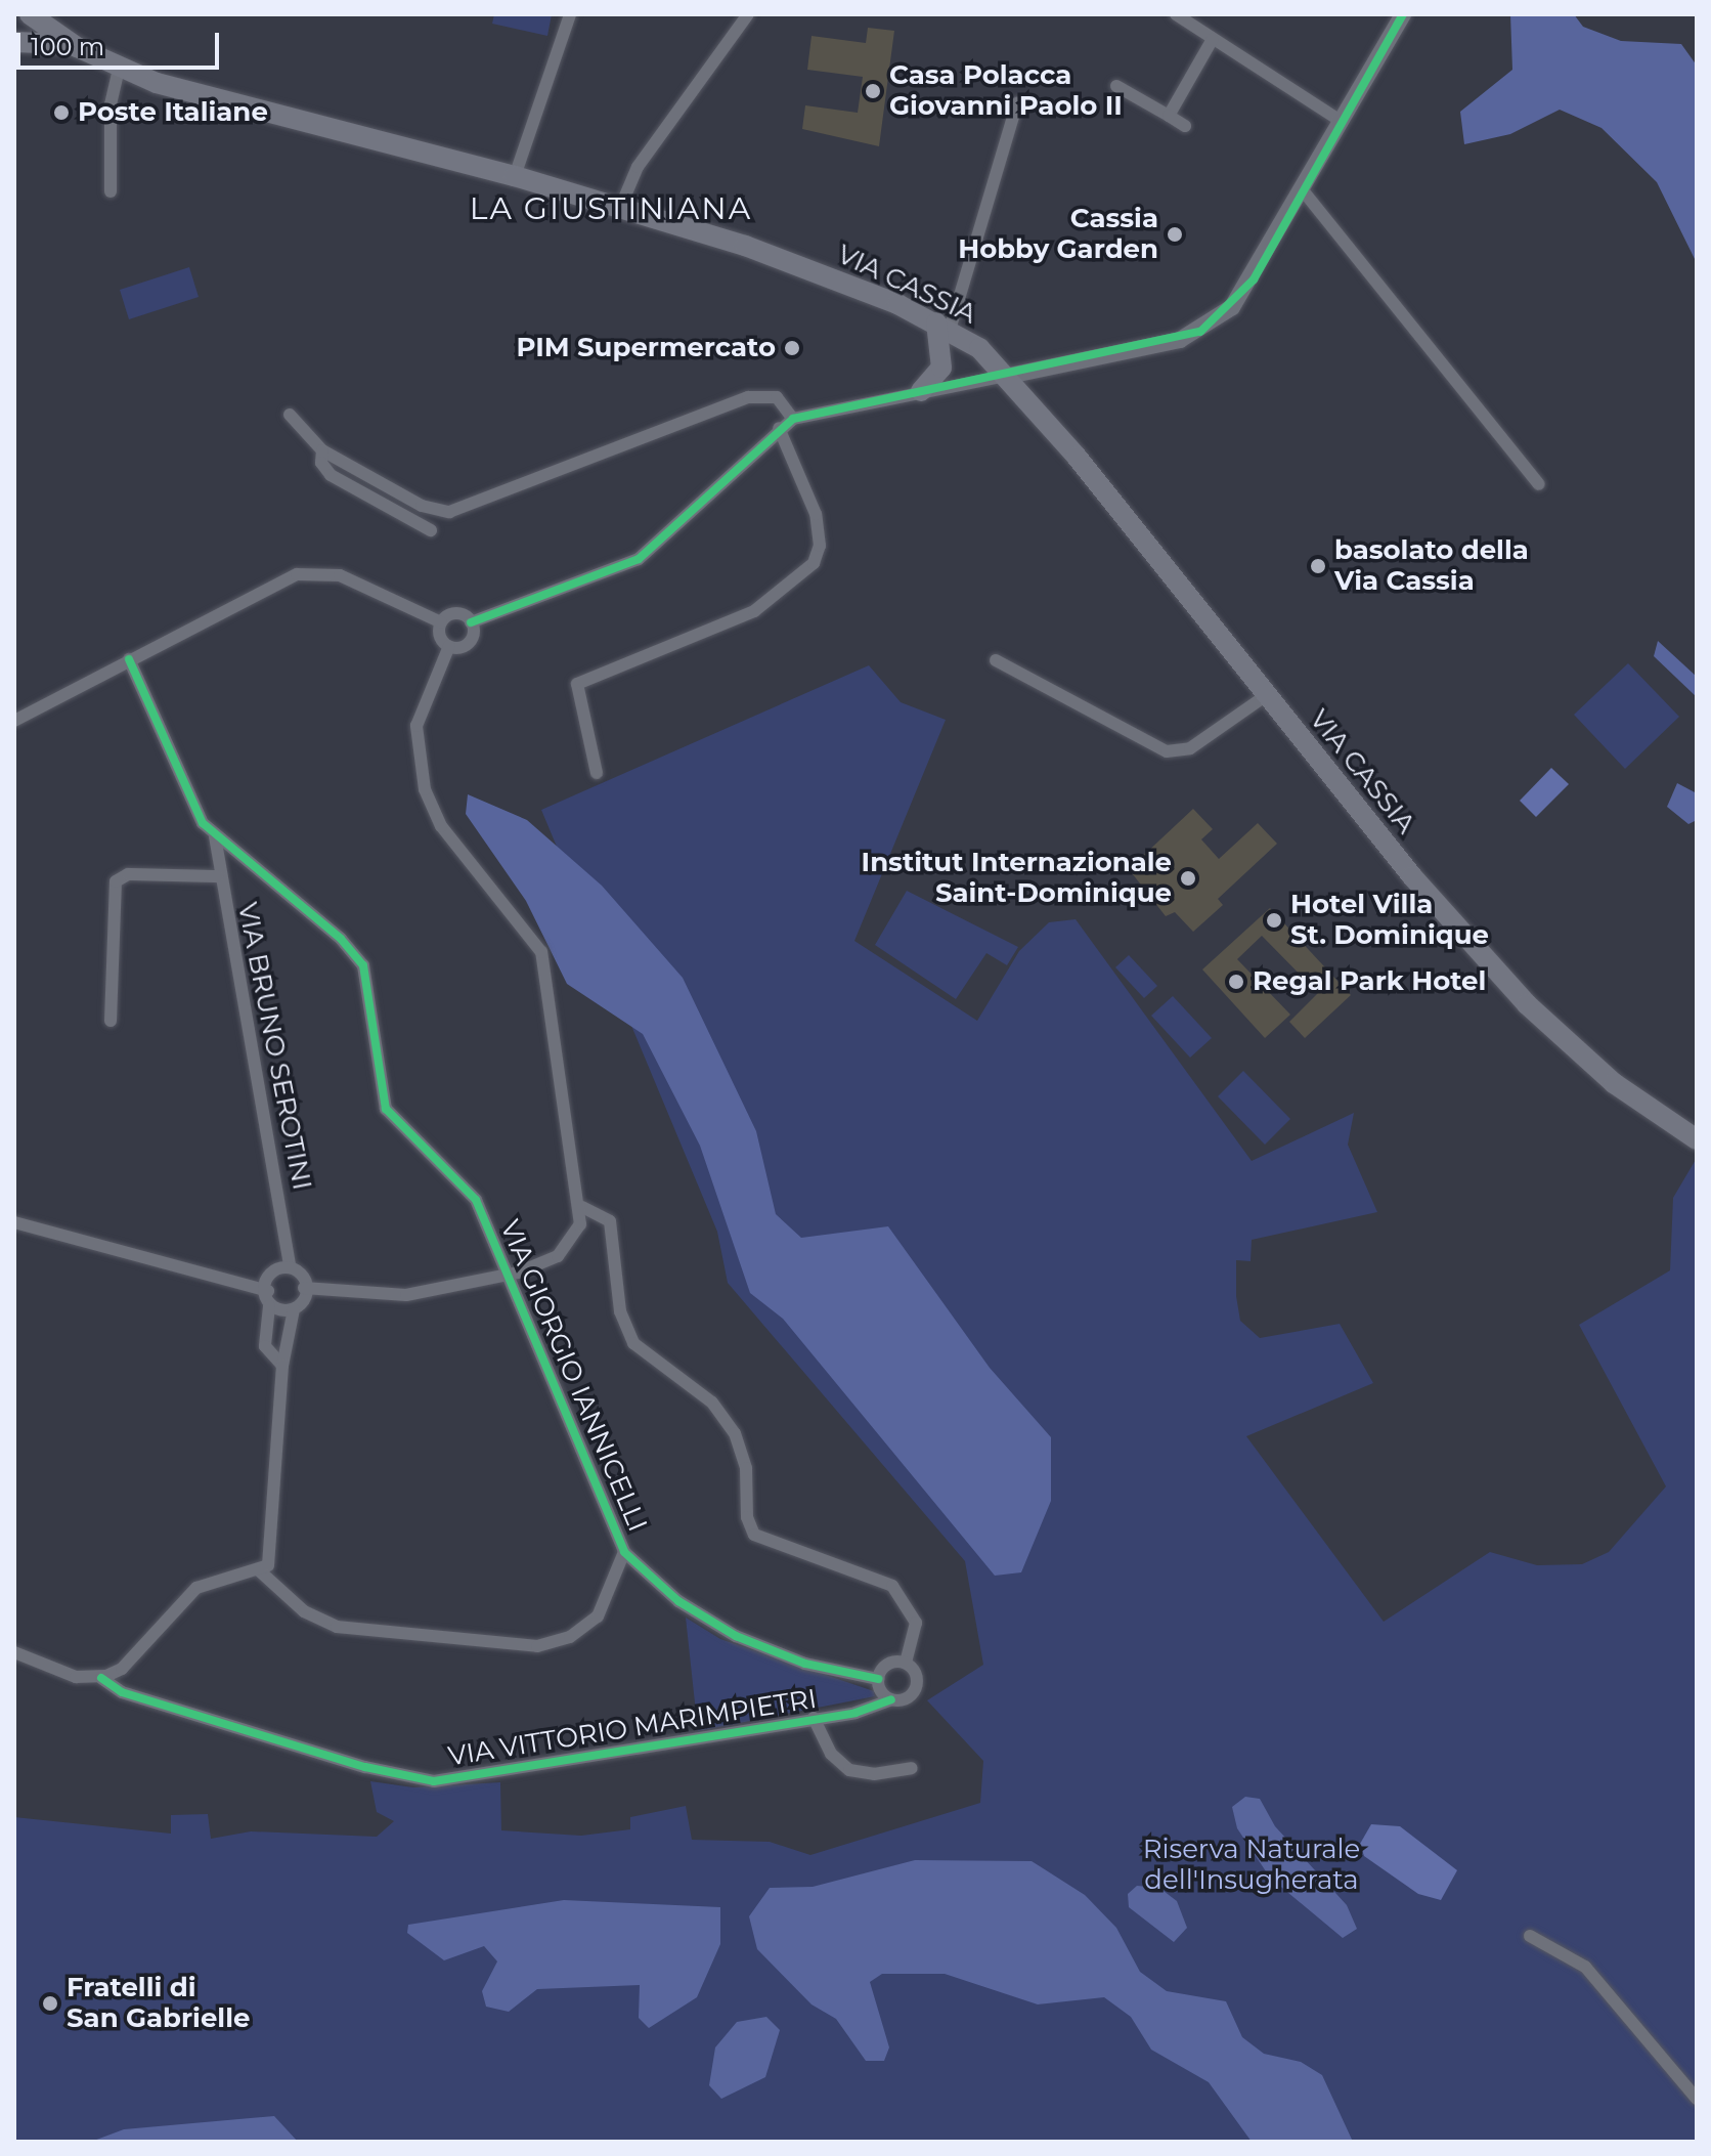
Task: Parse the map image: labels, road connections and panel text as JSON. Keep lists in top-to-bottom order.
{
  "streets": {
    "main road": ["VIA CASSIA"],
    "street": ["VIA BRUNO SEROTINI", "VIA GIORGIO IANNICELLI", "VIA VITTORIO MARIMPIETRI"]
  },
  "crossings": [
    ["VIA BRUNO SEROTINI", "VIA GIORGIO IANNICELLI"]
  ],
  "districts": ["LA GIUSTINIANA"],
  "parks": ["Riserva Naturale dell'Insugherata"],
  "places": [
    "Casa Polacca Giovanni Paolo II",
    "Poste Italiane",
    "Cassia Hobby Garden",
    "PIM Supermercato",
    "basolato della Via Cassia",
    "Institut Internazionale Saint-Dominique",
    "Hotel Villa St. Dominique",
    "Regal Park Hotel",
    "Fratelli di San Gabrielle"
  ],
  "scale_bar": "100 m"
}
